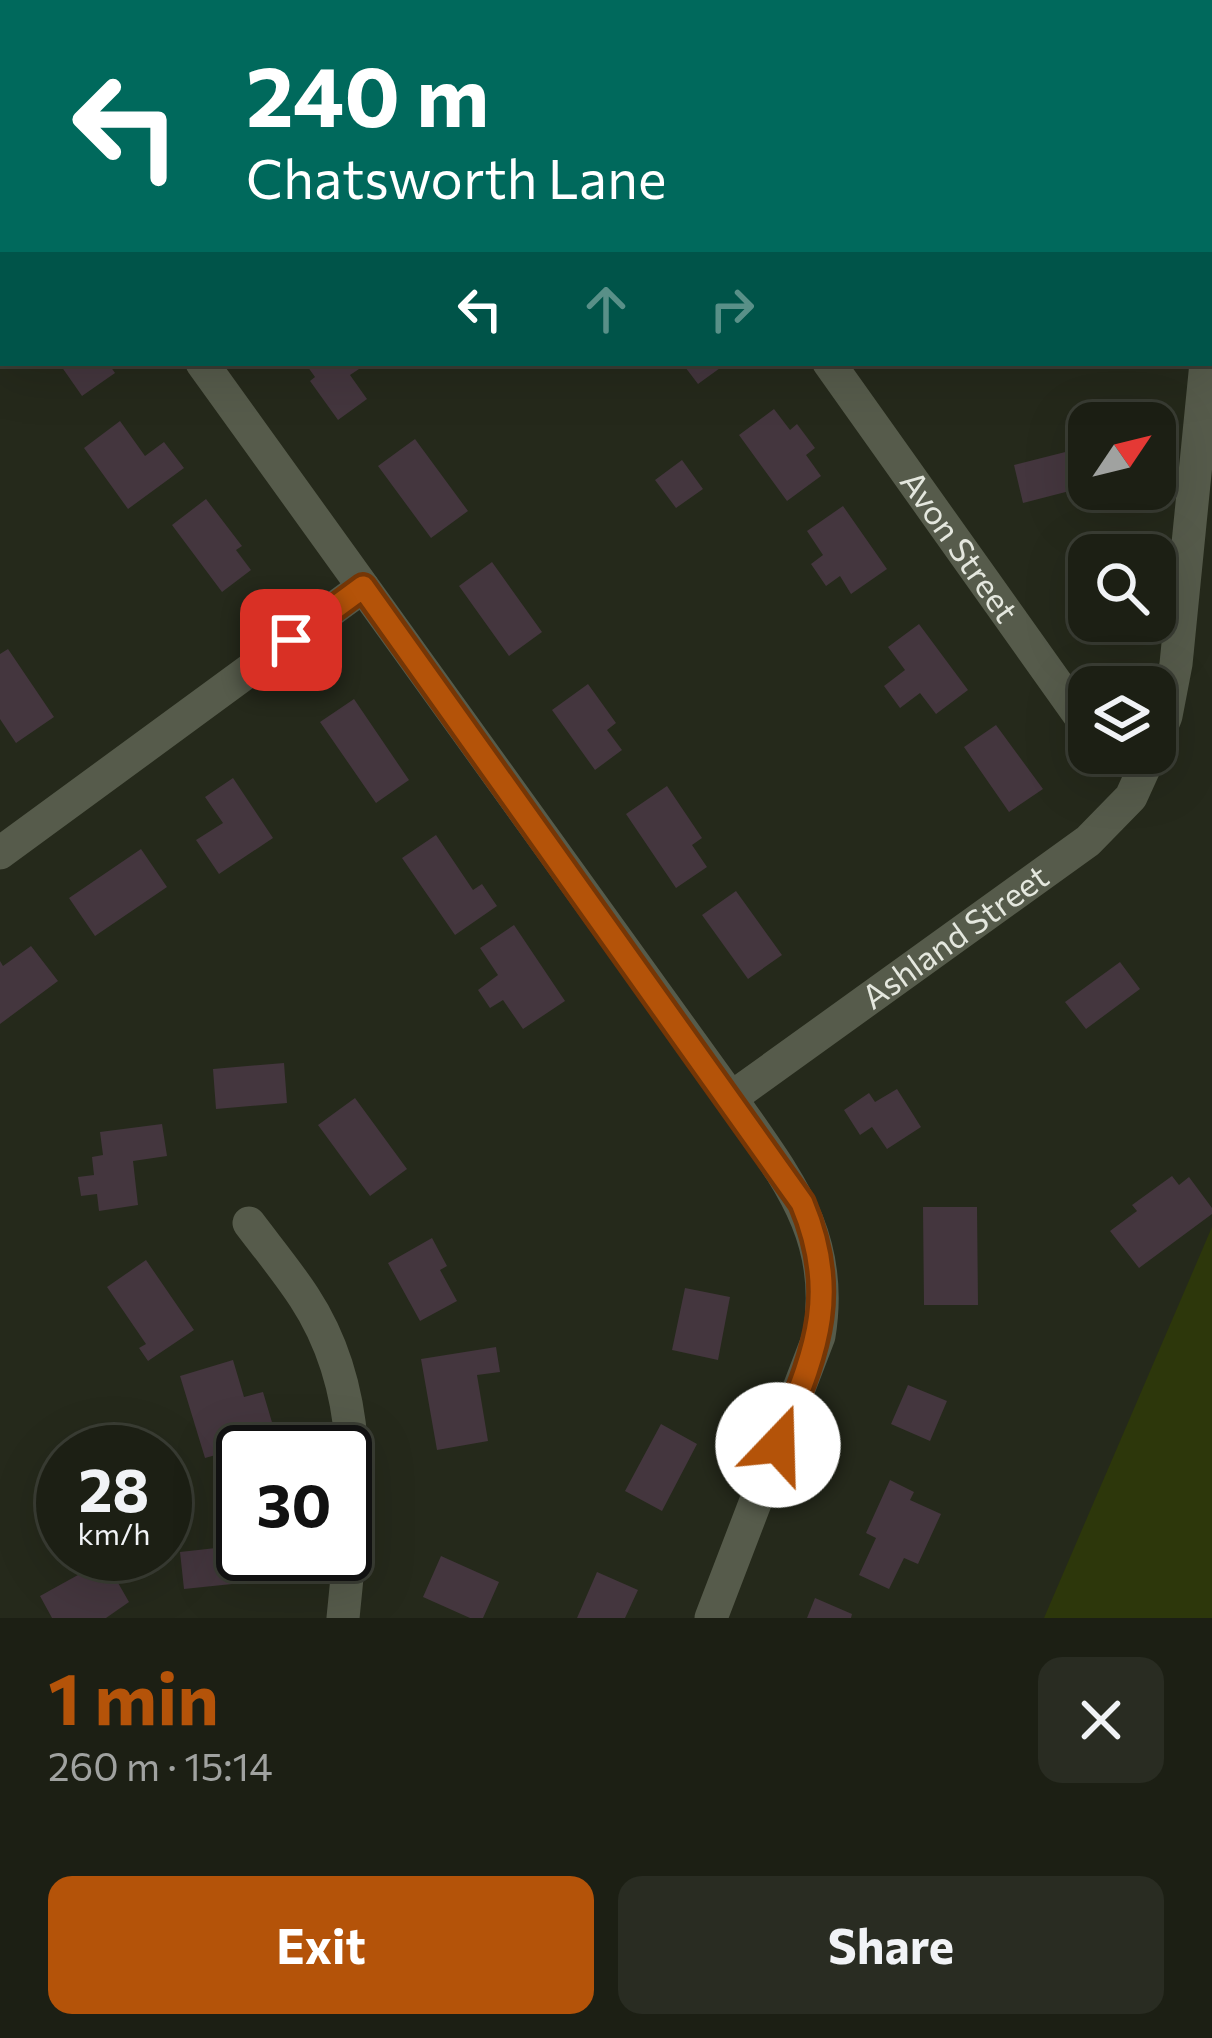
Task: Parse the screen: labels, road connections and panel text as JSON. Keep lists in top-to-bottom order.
{
  "streets": {
    "street": ["Avon Street", "Ashland Street"]
  },
  "north": "top right",
  "page": {
    "turn": ["240 m", "Chatsworth Lane"],
    "speed": "28 km/h",
    "limit": "30",
    "heading": ["1 min", "260 m · 15:14"],
    "buttons": ["Exit", "Share"]
  }
}
